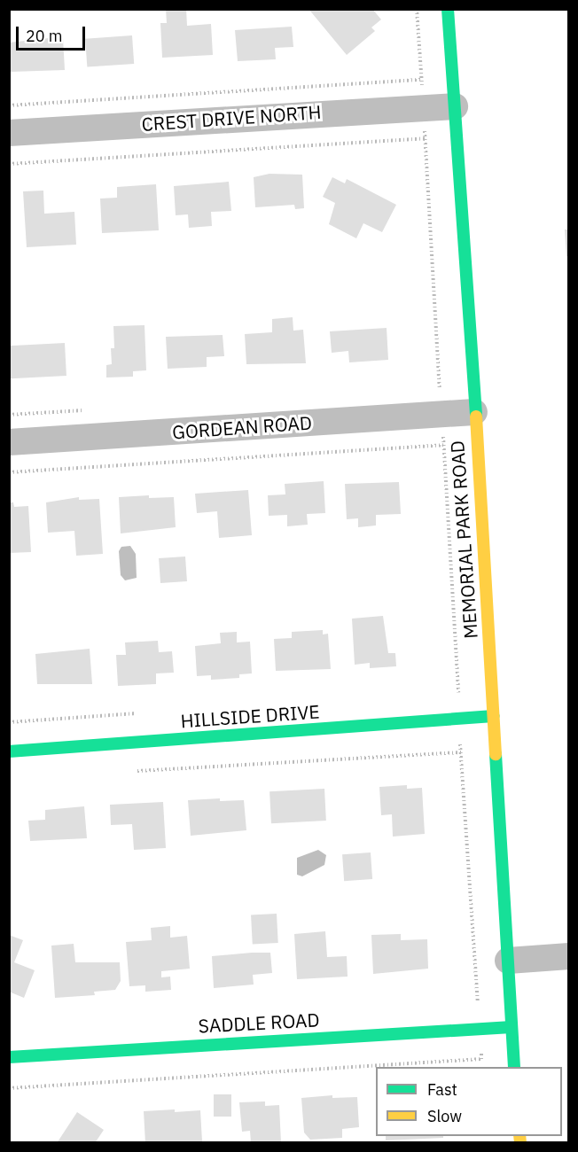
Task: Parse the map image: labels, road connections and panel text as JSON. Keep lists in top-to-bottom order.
{
  "streets": {
    "street": [
      "CREST DRIVE NORTH",
      "GORDEAN ROAD",
      "MEMORIAL PARK ROAD",
      "HILLSIDE DRIVE",
      "SADDLE ROAD"
    ]
  },
  "crossings": [
    ["CREST DRIVE NORTH", "MEMORIAL PARK ROAD"],
    ["GORDEAN ROAD", "MEMORIAL PARK ROAD"],
    ["MEMORIAL PARK ROAD", "HILLSIDE DRIVE"],
    ["MEMORIAL PARK ROAD", "SADDLE ROAD"]
  ],
  "legend": ["Fast", "Slow"],
  "scale_bar": "20 m"
}
